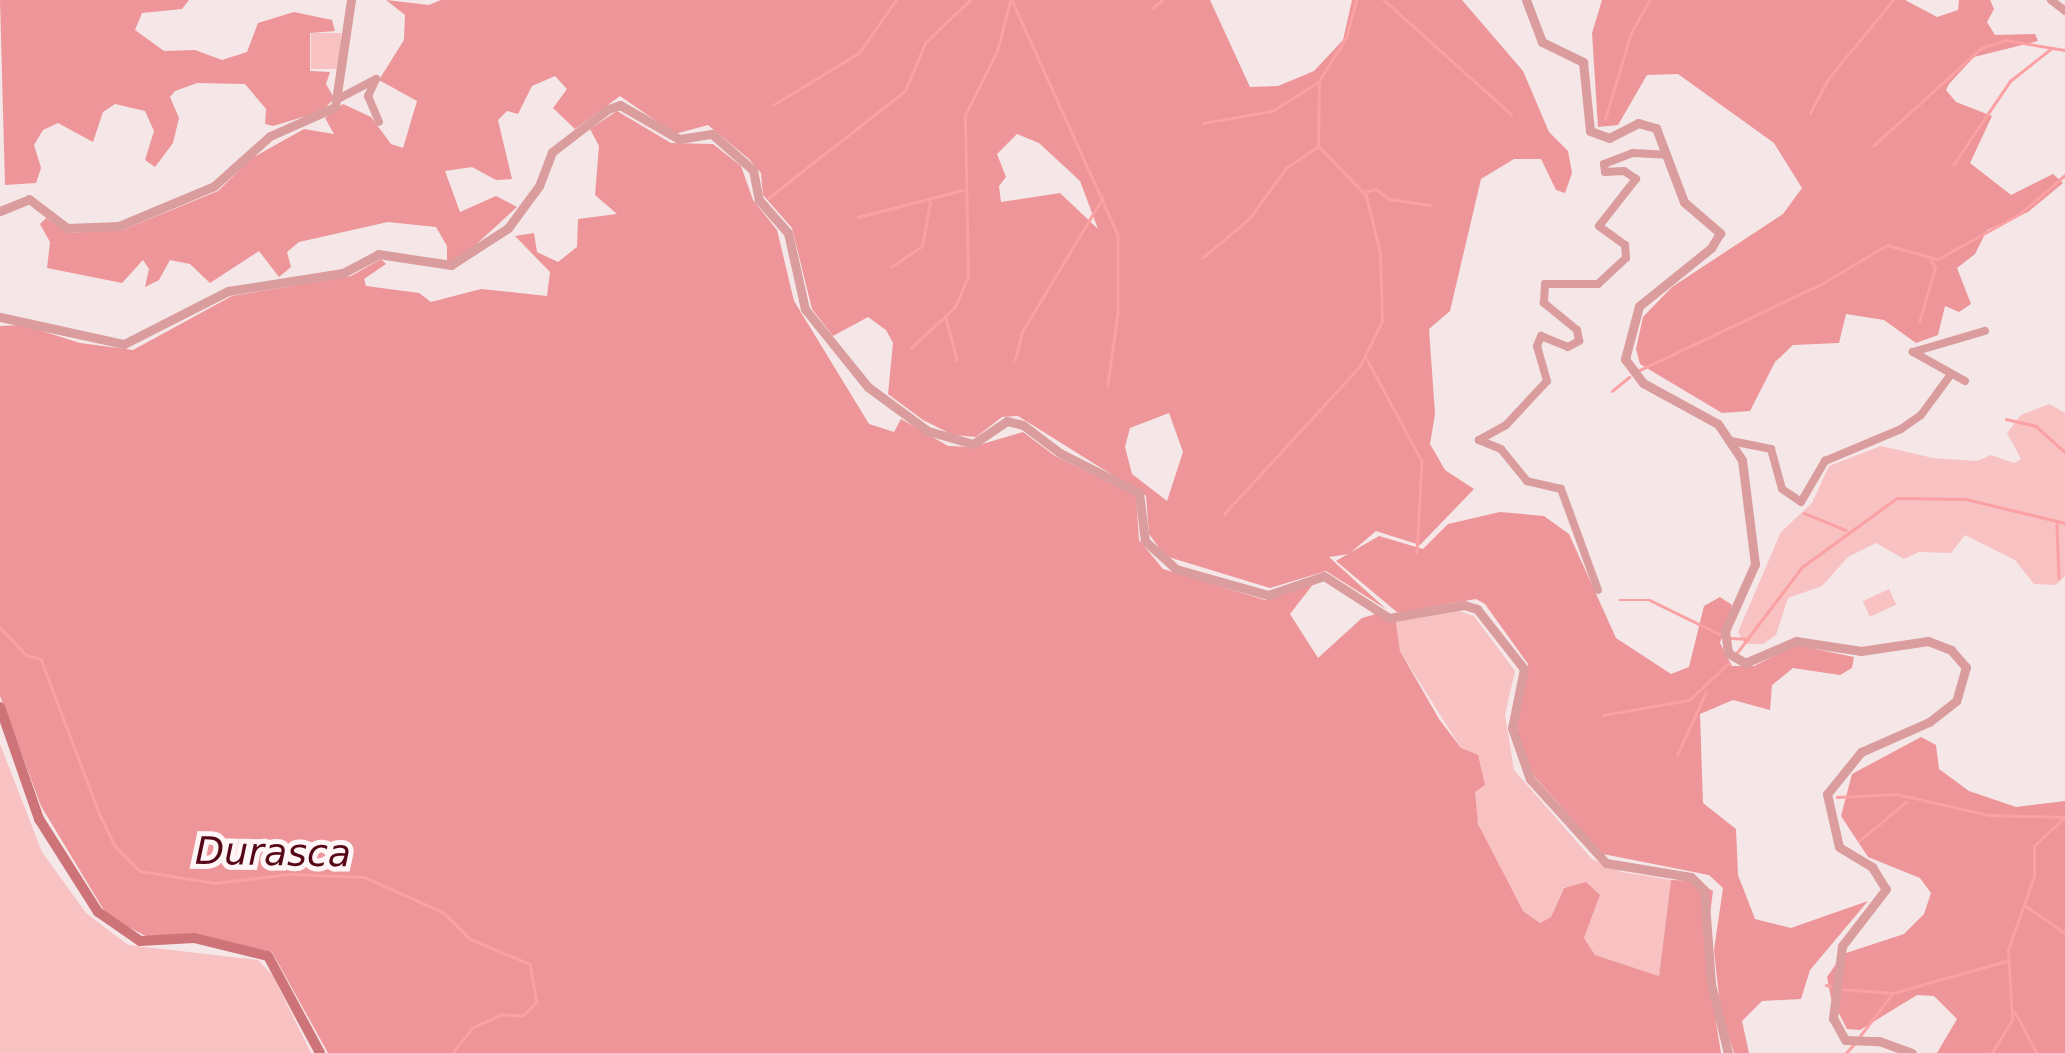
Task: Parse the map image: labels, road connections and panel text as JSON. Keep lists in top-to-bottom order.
{
  "water": ["Durasca"]
}
